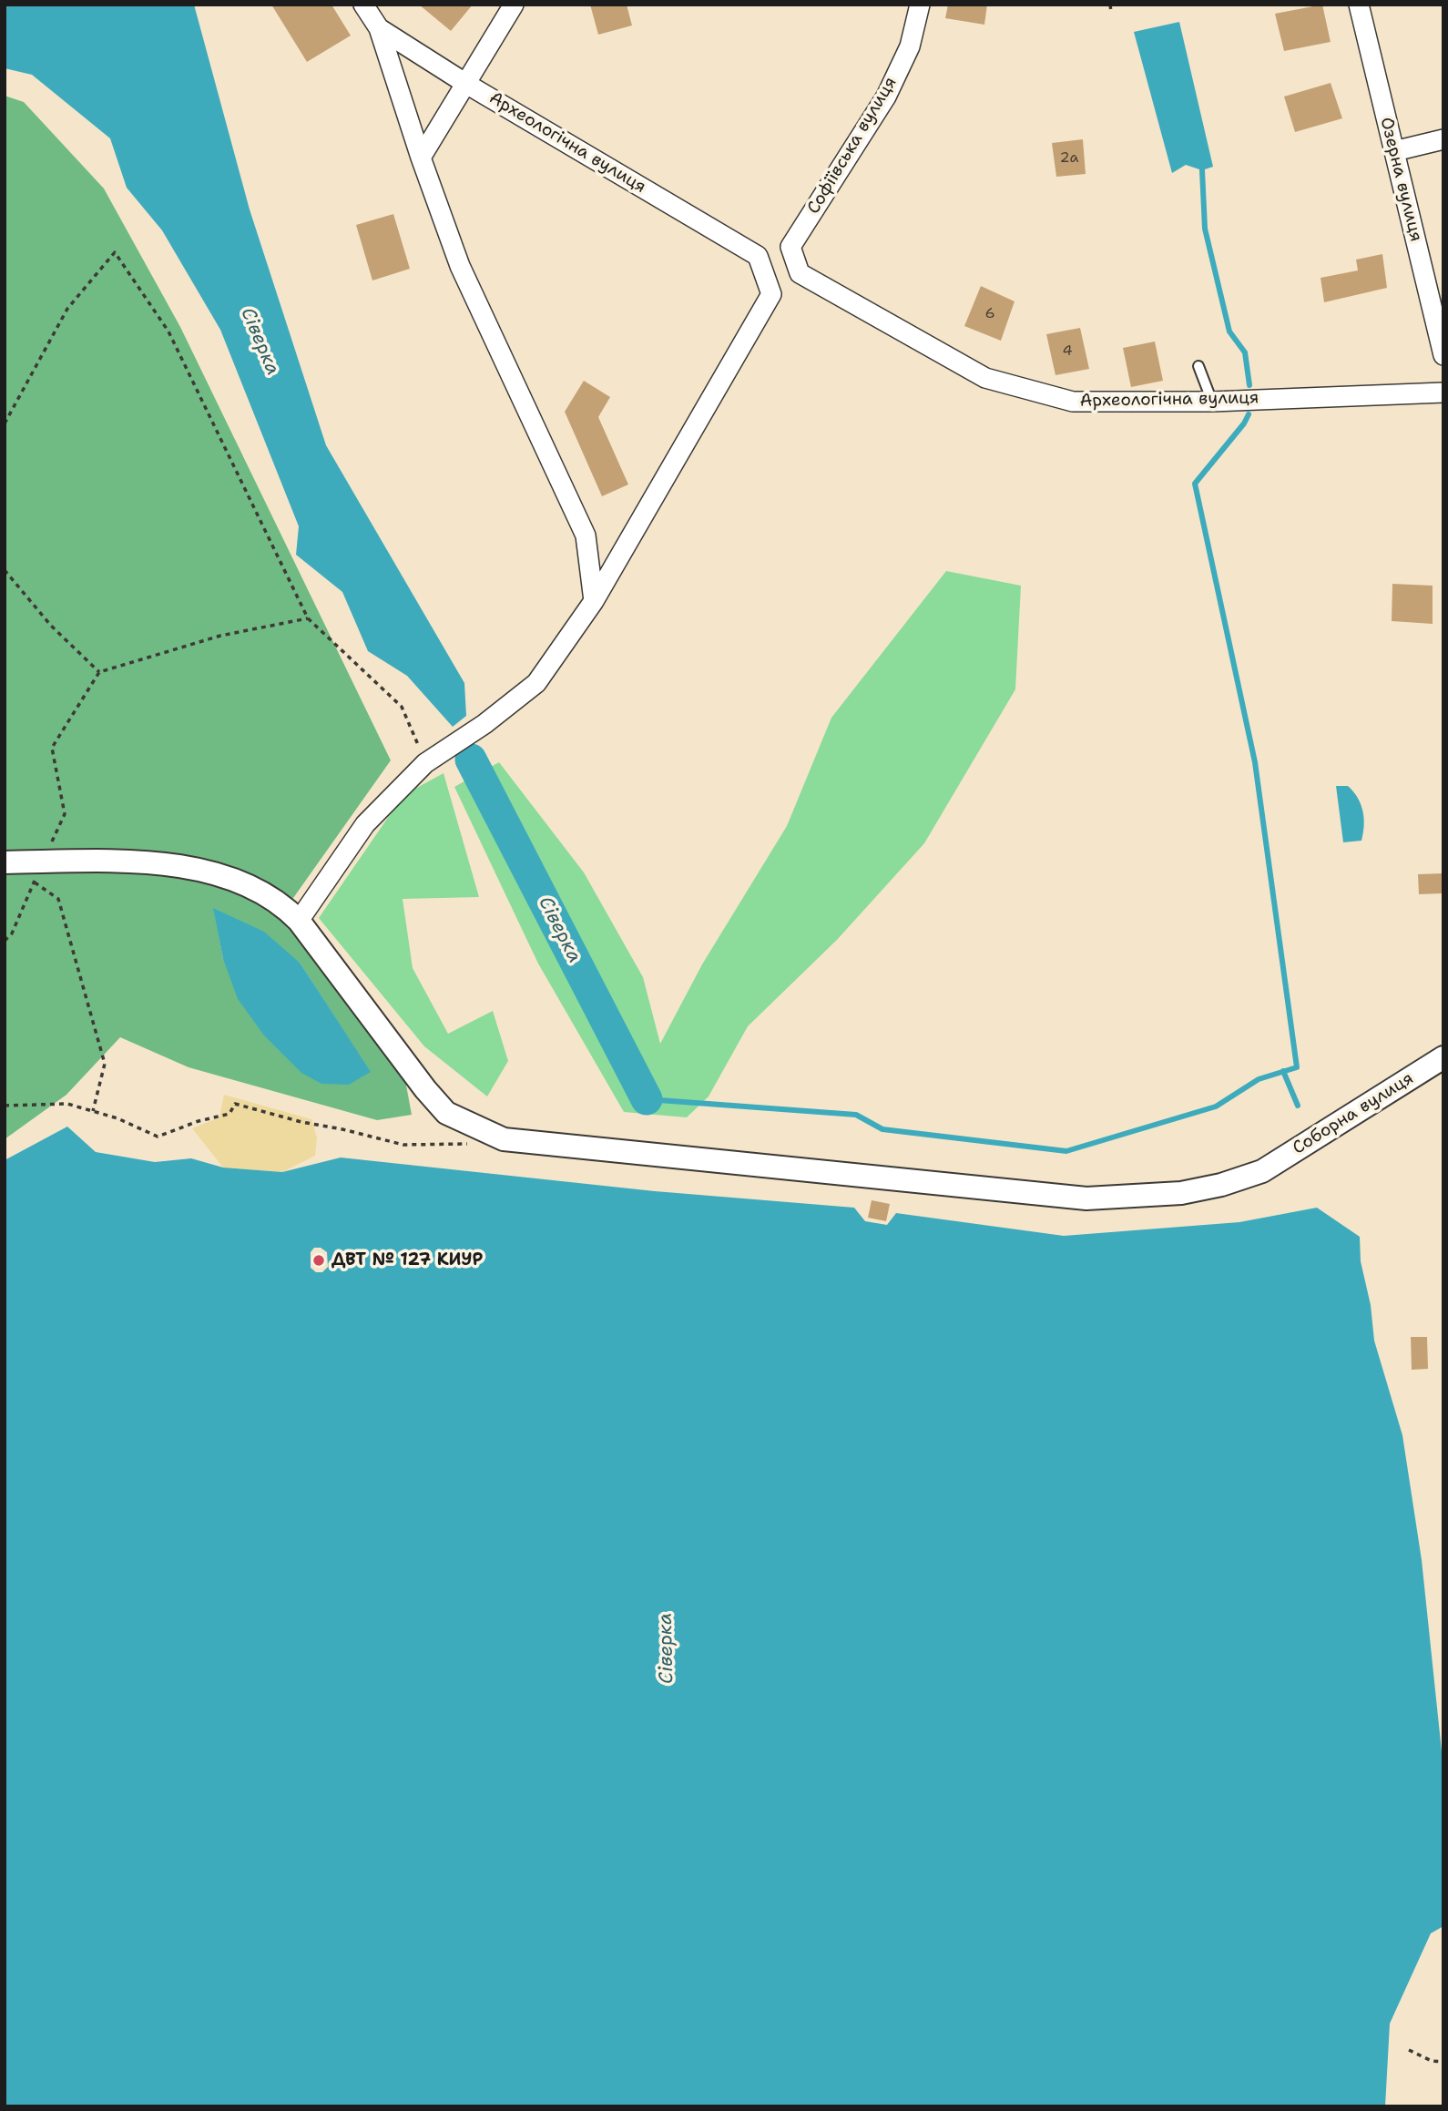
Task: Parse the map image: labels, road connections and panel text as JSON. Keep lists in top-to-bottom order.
{
  "streets": {
    "street": [
      "Археологічна вулиця",
      "Софіївська вулиця",
      "Озерна вулиця",
      "Соборна вулиця"
    ]
  },
  "crossings": [
    ["Археологічна вулиця", "Софіївська вулиця"]
  ],
  "water": ["Сіверка"],
  "places": ["ДВТ № 127 КИУР"],
  "house_numbers": ["2а", "6", "4"]
}
